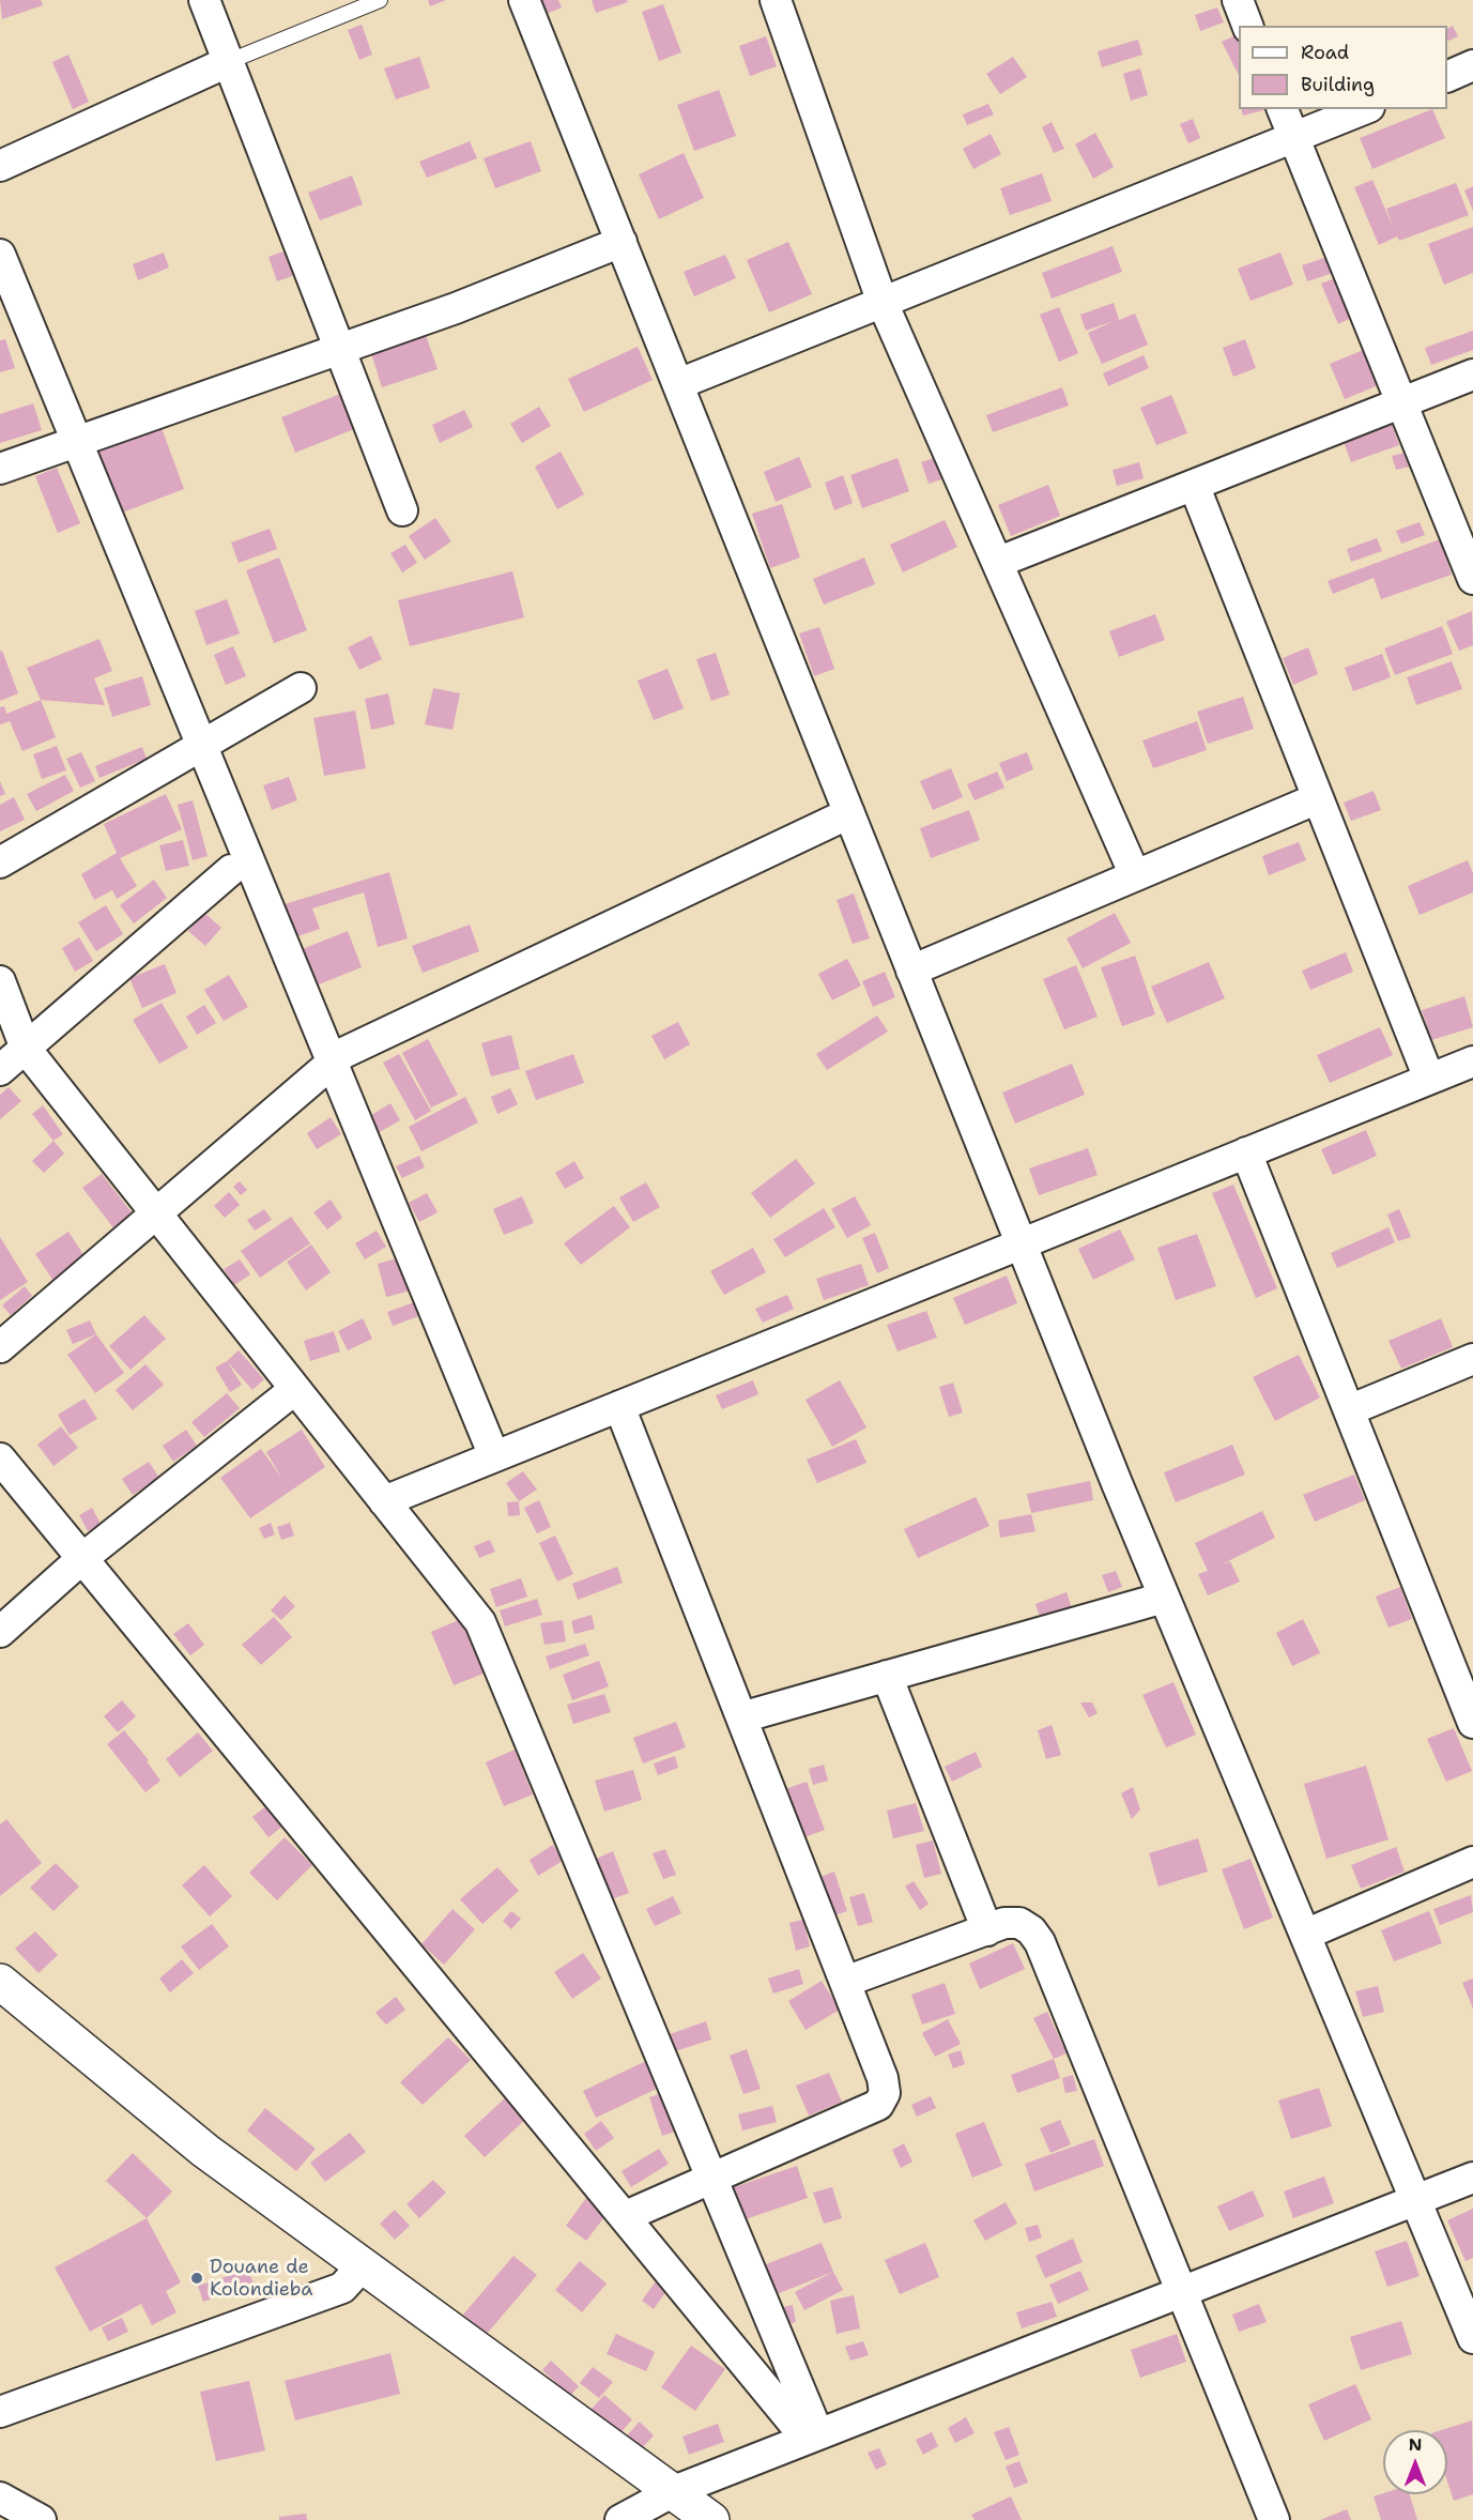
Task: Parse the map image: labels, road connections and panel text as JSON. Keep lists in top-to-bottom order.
{
  "places": ["Douane de Kolondieba"],
  "legend": ["Road", "Building"],
  "north": "top"
}
